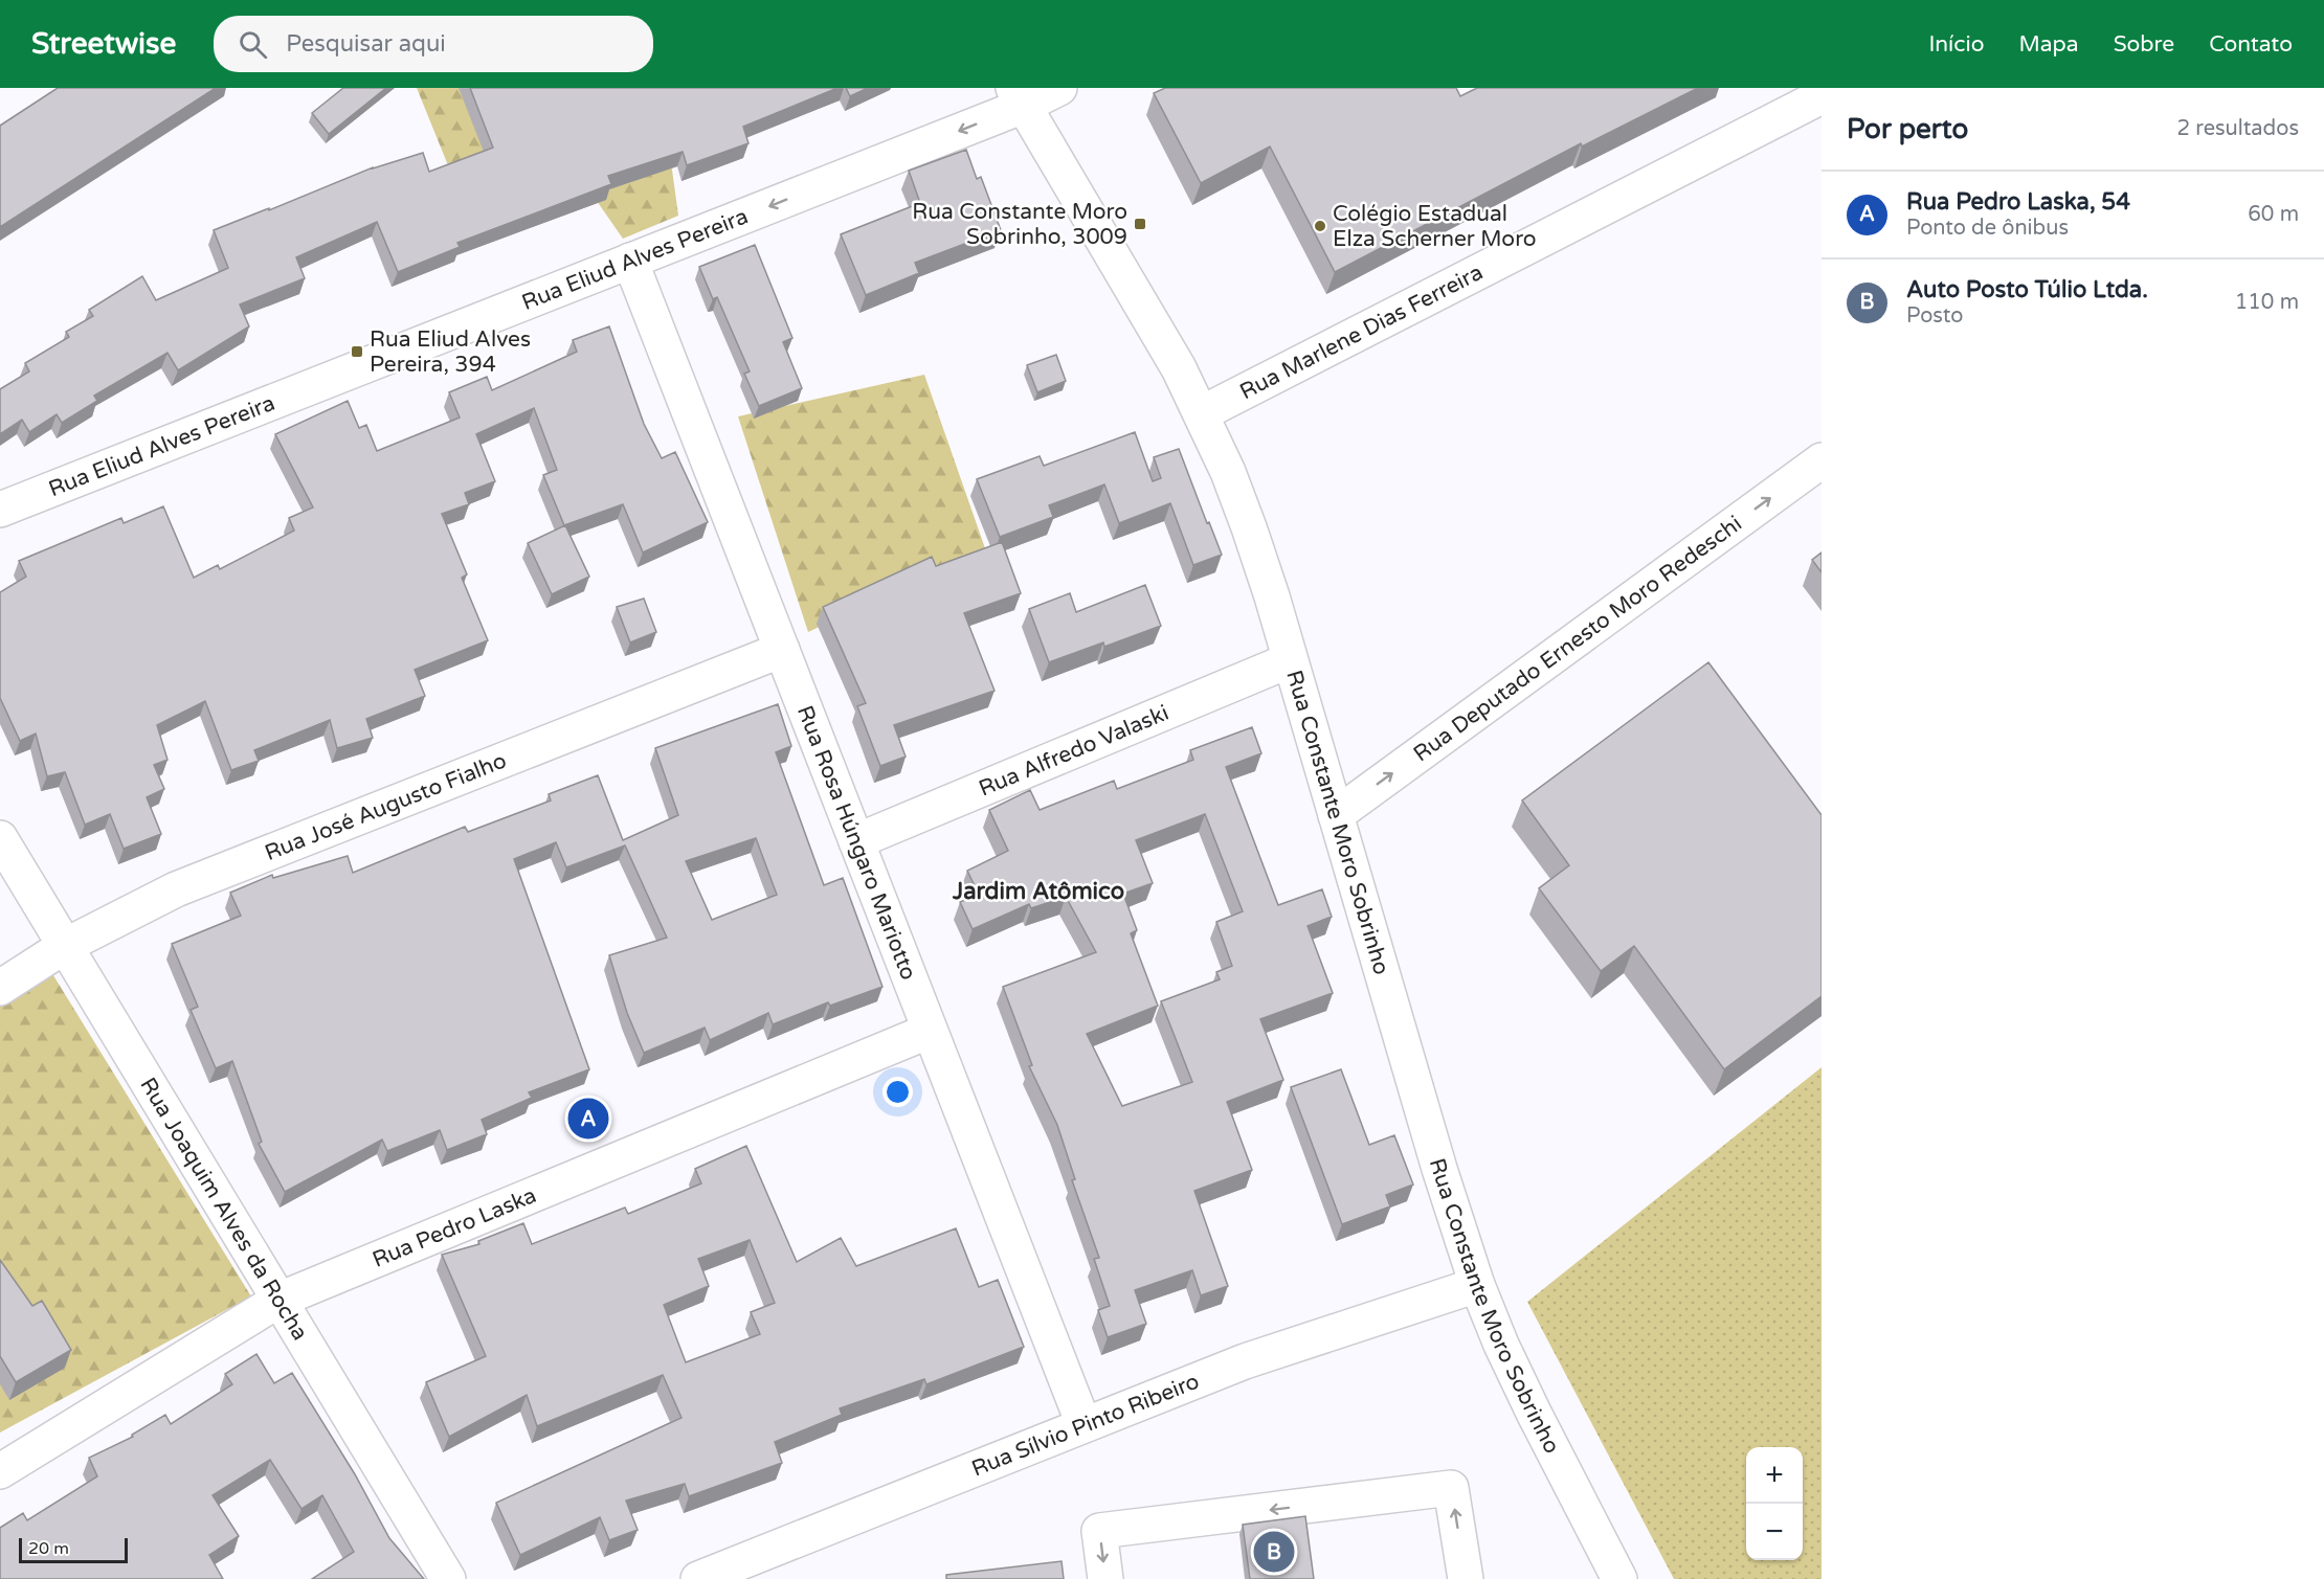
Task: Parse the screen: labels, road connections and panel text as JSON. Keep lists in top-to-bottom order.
{
  "streets": {
    "street": [
      "Rua Eliud Alves Pereira",
      "Rua Marlene Dias Ferreira",
      "Rua Deputado Ernesto Moro Redeschi",
      "Rua Alfredo Valaski",
      "Rua José Augusto Fialho",
      "Rua Constante Moro Sobrinho",
      "Rua Rosa Húngaro Mariotto",
      "Rua Joaquim Alves da Rocha",
      "Rua Pedro Laska",
      "Rua Sílvio Pinto Ribeiro"
    ]
  },
  "crossings": [
    ["Rua Eliud Alves Pereira", "Rua Constante Moro Sobrinho"],
    ["Rua Eliud Alves Pereira", "Rua Rosa Húngaro Mariotto"],
    ["Rua Marlene Dias Ferreira", "Rua Constante Moro Sobrinho"],
    ["Rua Deputado Ernesto Moro Redeschi", "Rua Constante Moro Sobrinho"],
    ["Rua Alfredo Valaski", "Rua Constante Moro Sobrinho"],
    ["Rua Alfredo Valaski", "Rua Rosa Húngaro Mariotto"],
    ["Rua José Augusto Fialho", "Rua Rosa Húngaro Mariotto"],
    ["Rua José Augusto Fialho", "Rua Joaquim Alves da Rocha"],
    ["Rua Constante Moro Sobrinho", "Rua Sílvio Pinto Ribeiro"],
    ["Rua Rosa Húngaro Mariotto", "Rua Pedro Laska"],
    ["Rua Rosa Húngaro Mariotto", "Rua Sílvio Pinto Ribeiro"],
    ["Rua Joaquim Alves da Rocha", "Rua Pedro Laska"]
  ],
  "one_way": ["Rua Eliud Alves Pereira", "Rua Deputado Ernesto Moro Redeschi"],
  "districts": ["Jardim Atômico"],
  "places": {
    "transit": ["Rua Constante Moro Sobrinho, 3009", "Rua Eliud Alves Pereira, 394"],
    "other": ["Colégio Estadual Elza Scherner Moro"]
  },
  "scale_bar": "20 m",
  "page": {
    "header": "Streetwise",
    "search": "Pesquisar aqui",
    "nav": [
      "Início",
      "Mapa",
      "Sobre",
      "Contato"
    ],
    "heading": ["Por perto", "2 resultados"],
    "list": [
      {
        "mark": "A",
        "name": "Rua Pedro Laska, 54",
        "note": "Ponto de ônibus",
        "value": "60 m"
      },
      {
        "mark": "B",
        "name": "Auto Posto Túlio Ltda.",
        "note": "Posto",
        "value": "110 m"
      }
    ],
    "pins": ["A", "B"],
    "map_buttons": ["+", "−"],
    "scale": "20 m"
  }
}
